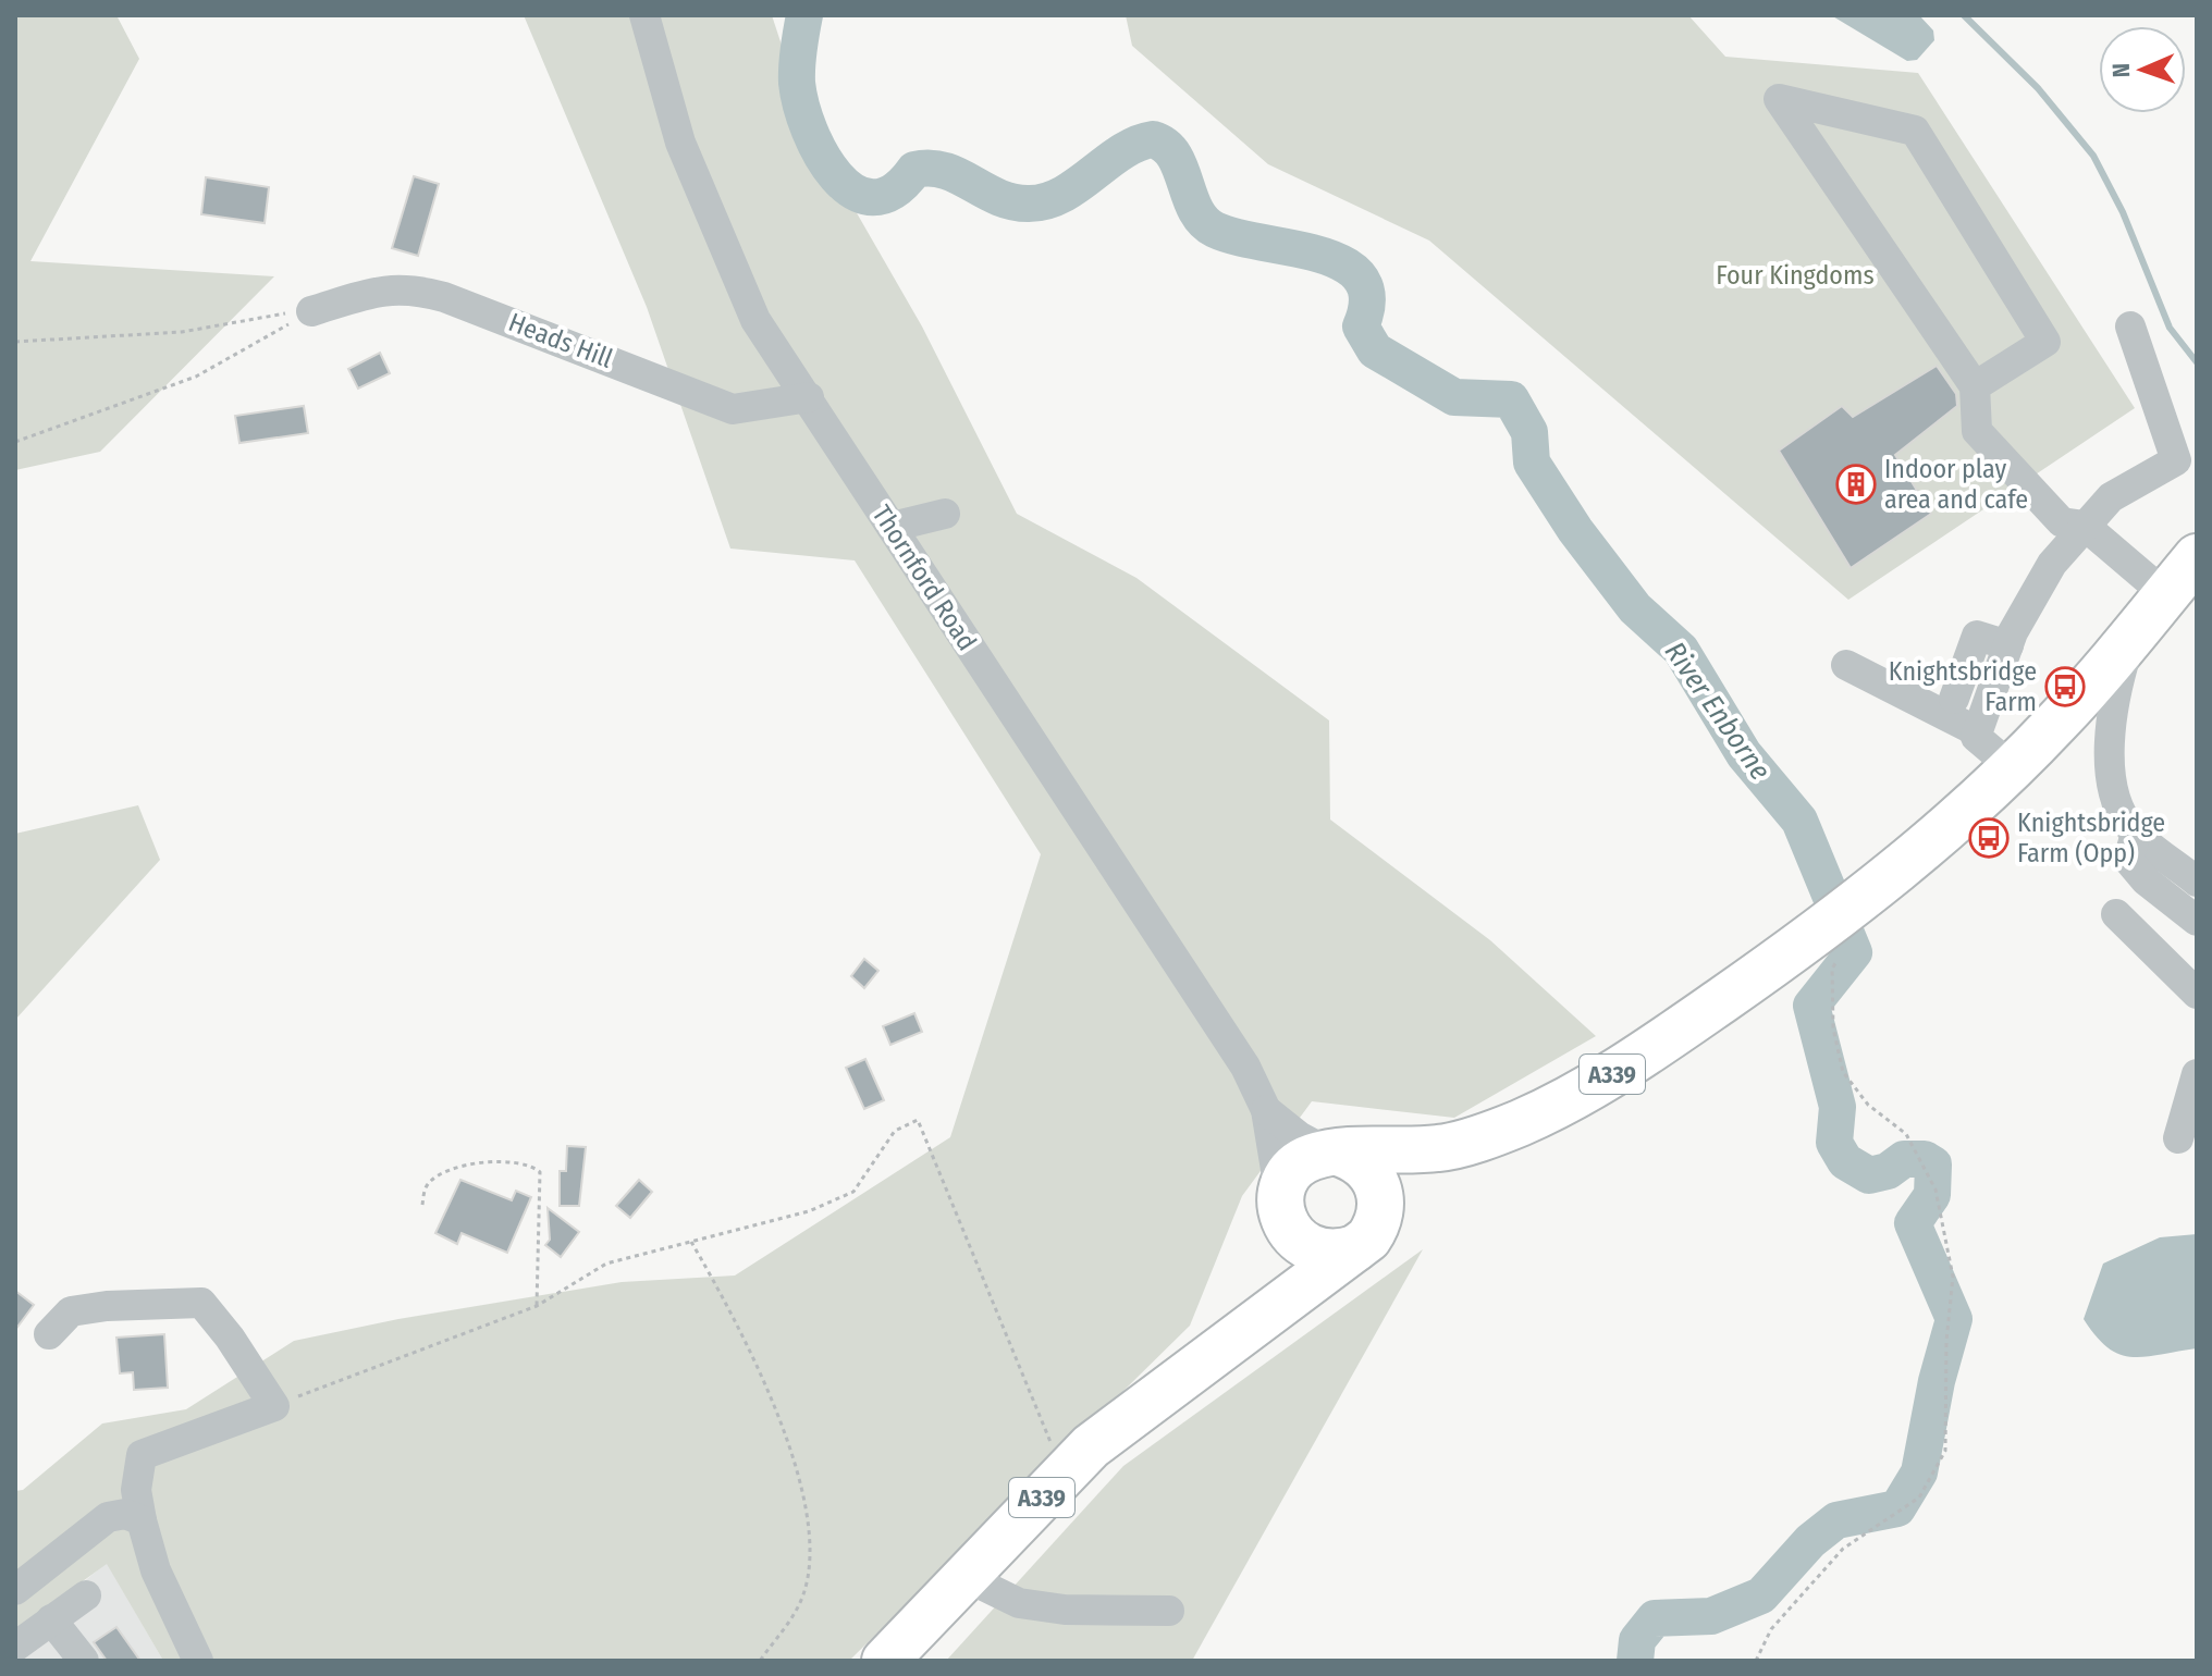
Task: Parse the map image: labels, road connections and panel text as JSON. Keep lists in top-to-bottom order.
{
  "streets": {
    "highway": ["A339"],
    "street": ["Heads Hill", "Thornford Road"]
  },
  "crossings": [
    ["Heads Hill", "Thornford Road"],
    ["Thornford Road", "A339"]
  ],
  "water": ["River Enborne"],
  "parks": ["Four Kingdoms"],
  "places": {
    "building": ["Indoor play area and cafe"],
    "bus stop": ["Knightsbridge Farm", "Knightsbridge Farm (Opp)"]
  },
  "north": "left"
}
